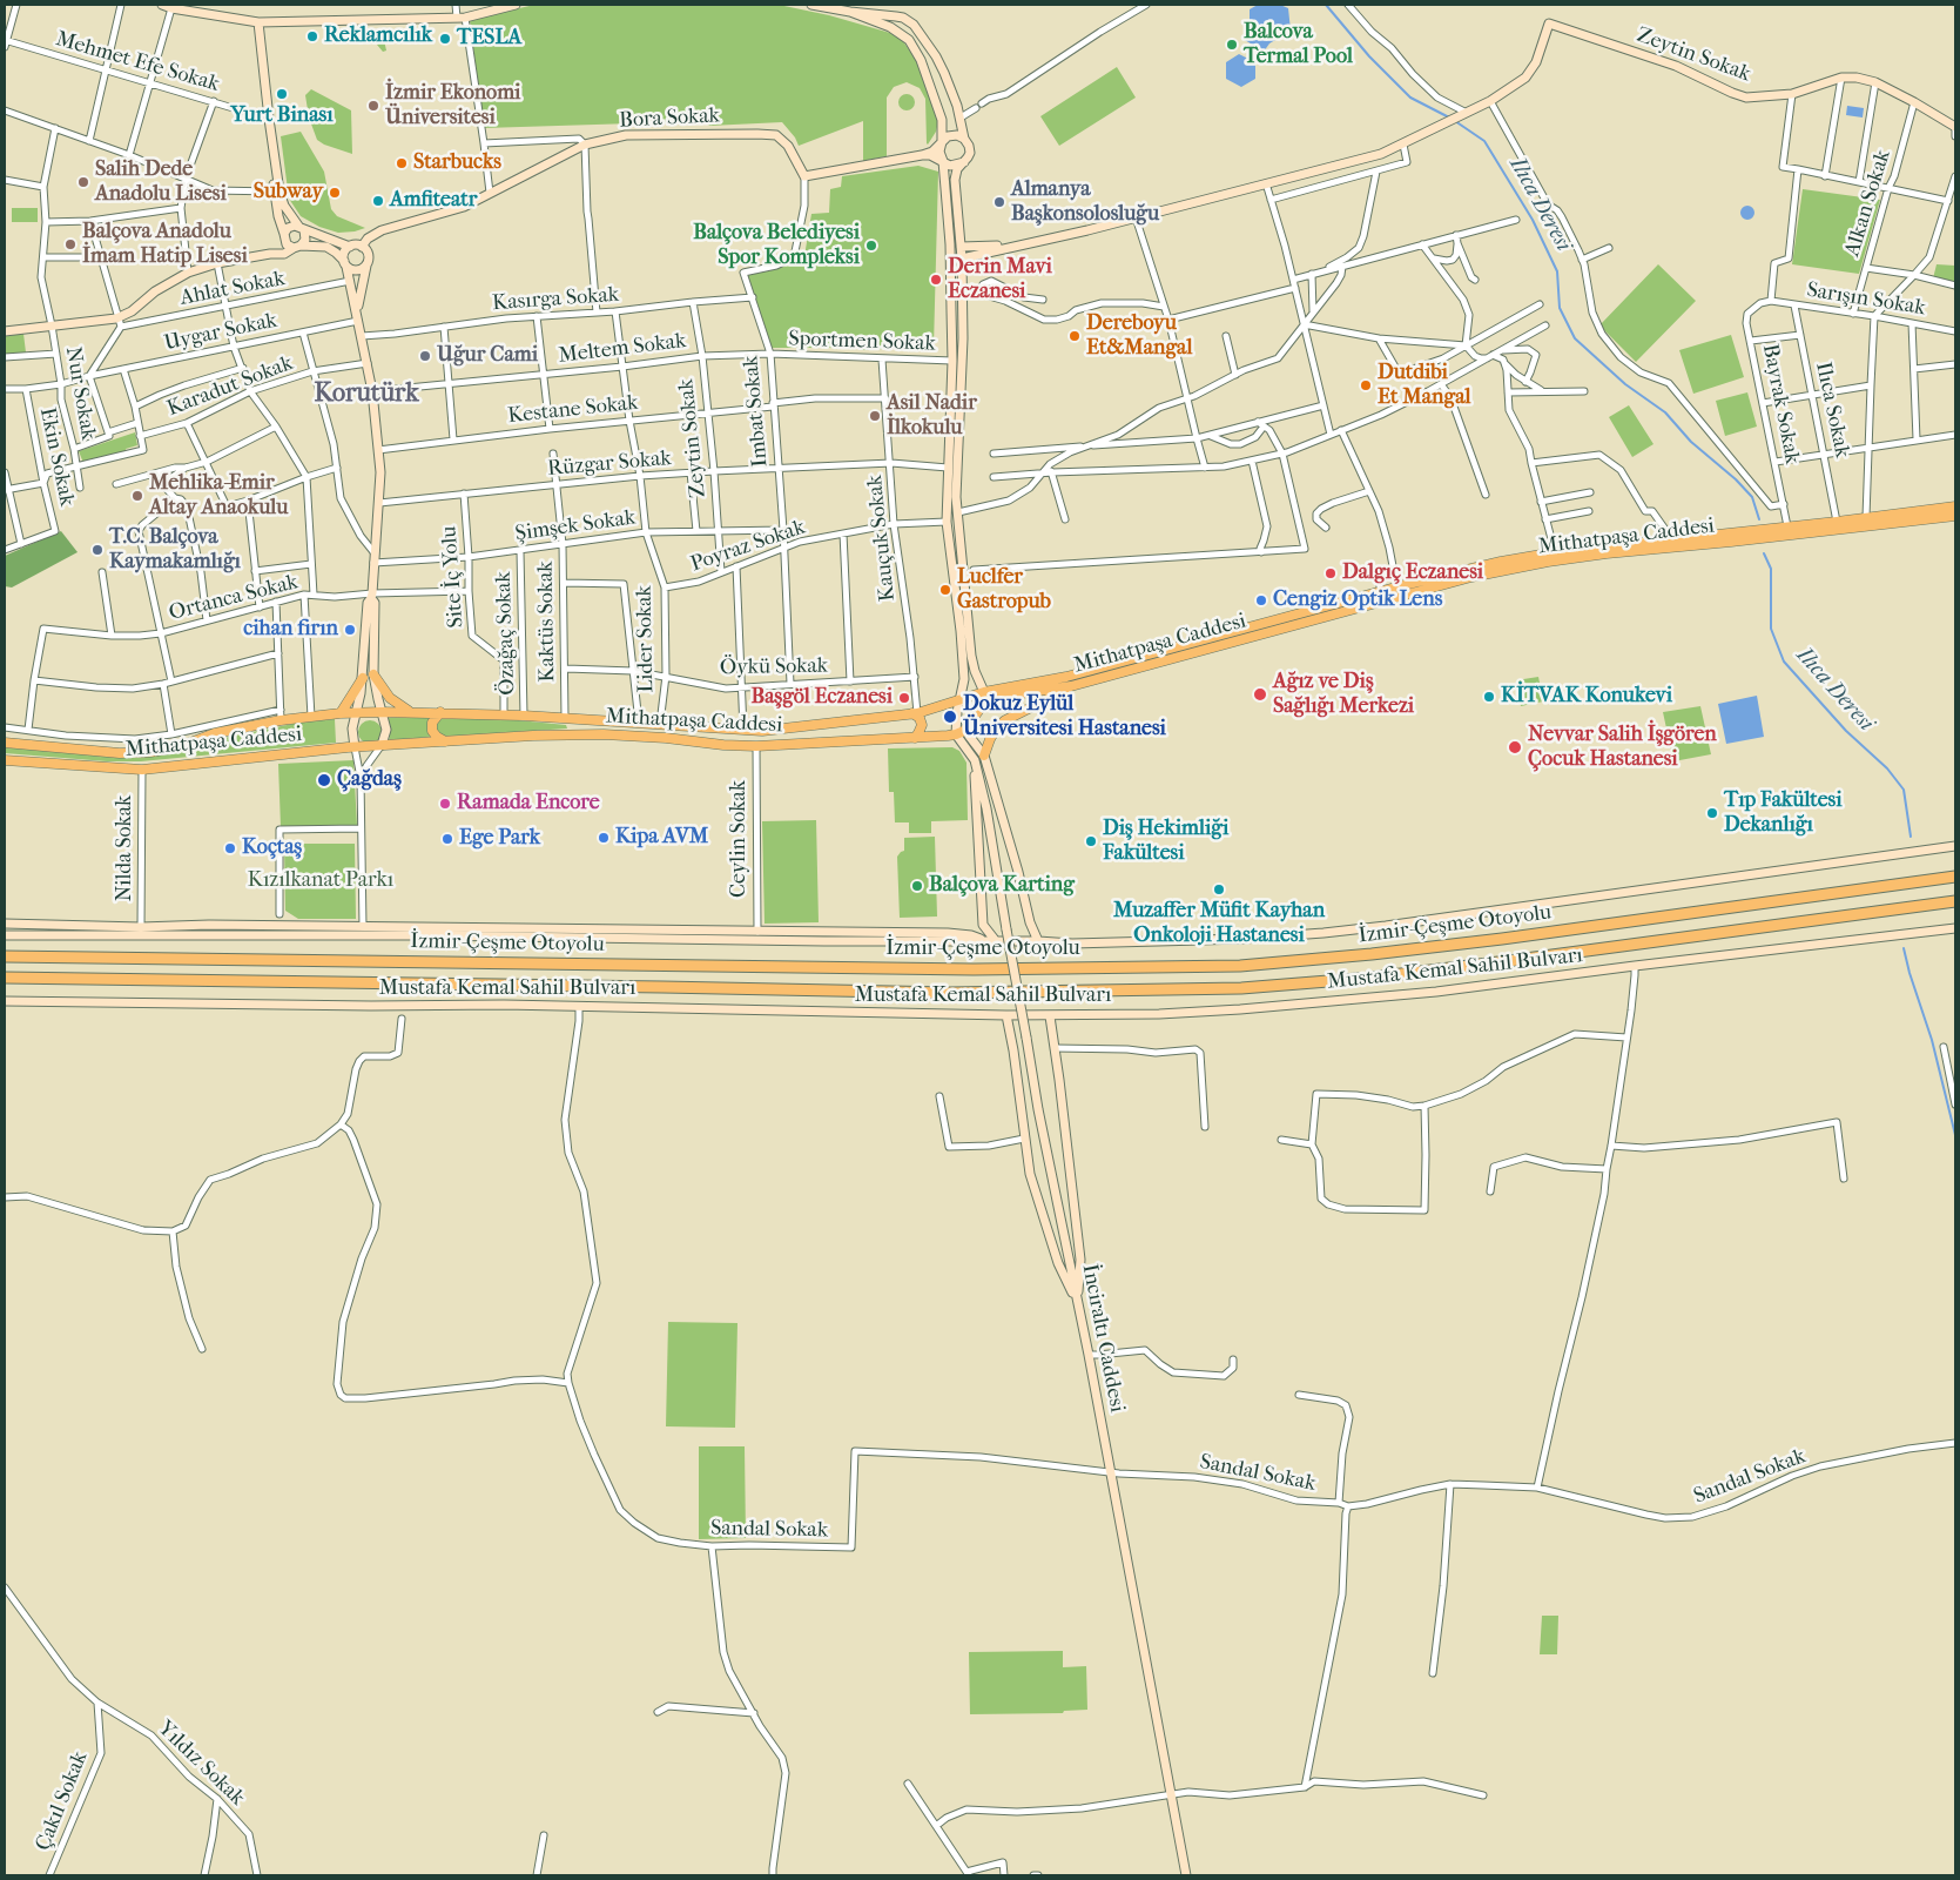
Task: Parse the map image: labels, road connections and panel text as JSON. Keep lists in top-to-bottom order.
{
  "streets": {
    "highway": ["İzmir-Çeşme Otoyolu"],
    "main road": [
      "Zeytin Sokak",
      "Bora Sokak",
      "Mithatpaşa Caddesi",
      "Mustafa Kemal Sahil Bulvarı",
      "İnciraltı Caddesi"
    ],
    "street": [
      "Mehmet Efe Sokak",
      "Alkan Sokak",
      "Ahlat Sokak",
      "Kasırga Sokak",
      "Sarışın Sokak",
      "Uygar Sokak",
      "Sportmen Sokak",
      "Meltem Sokak",
      "Karadut Sokak",
      "Nur Sokak",
      "Bayrak Sokak",
      "Kestane Sokak",
      "Ilıca Sokak",
      "Imbat Sokak",
      "Ekin Sokak",
      "Rüzgar Sokak",
      "Şimşek Sokak",
      "Kauçuk Sokak",
      "Poyraz Sokak",
      "Site İç Yolu",
      "Ortanca Sokak",
      "Kaktüs Sokak",
      "Özağaç Sokak",
      "Lider Sokak",
      "Öykü Sokak",
      "Ceylin Sokak",
      "Nilda Sokak",
      "Sandal Sokak",
      "Yıldız Sokak",
      "Çakıl Sokak"
    ]
  },
  "crossings": [
    ["Zeytin Sokak", "Alkan Sokak"],
    ["Zeytin Sokak", "Kasırga Sokak"],
    ["Zeytin Sokak", "Meltem Sokak"],
    ["Zeytin Sokak", "Kestane Sokak"],
    ["Zeytin Sokak", "Rüzgar Sokak"],
    ["Zeytin Sokak", "Şimşek Sokak"],
    ["Zeytin Sokak", "Poyraz Sokak"],
    ["Bora Sokak", "Imbat Sokak"],
    ["Alkan Sokak", "Sarışın Sokak"],
    ["Kasırga Sokak", "Imbat Sokak"],
    ["Kasırga Sokak", "Lider Sokak"],
    ["Sarışın Sokak", "Bayrak Sokak"],
    ["Sarışın Sokak", "Ilıca Sokak"],
    ["Uygar Sokak", "Nur Sokak"],
    ["Uygar Sokak", "Ekin Sokak"],
    ["Sportmen Sokak", "Meltem Sokak"],
    ["Sportmen Sokak", "Imbat Sokak"],
    ["Sportmen Sokak", "Kauçuk Sokak"],
    ["Meltem Sokak", "Imbat Sokak"],
    ["Meltem Sokak", "Lider Sokak"],
    ["Bayrak Sokak", "Mithatpaşa Caddesi"],
    ["Kestane Sokak", "Imbat Sokak"],
    ["Kestane Sokak", "Kauçuk Sokak"],
    ["Kestane Sokak", "Lider Sokak"],
    ["Ilıca Sokak", "Mithatpaşa Caddesi"],
    ["Imbat Sokak", "Rüzgar Sokak"],
    ["Imbat Sokak", "Şimşek Sokak"],
    ["Imbat Sokak", "Poyraz Sokak"],
    ["Imbat Sokak", "Öykü Sokak"],
    ["Rüzgar Sokak", "Kauçuk Sokak"],
    ["Rüzgar Sokak", "Site İç Yolu"],
    ["Rüzgar Sokak", "Kaktüs Sokak"],
    ["Rüzgar Sokak", "Lider Sokak"],
    ["Şimşek Sokak", "Site İç Yolu"],
    ["Şimşek Sokak", "Kaktüs Sokak"],
    ["Şimşek Sokak", "Özağaç Sokak"],
    ["Şimşek Sokak", "Lider Sokak"],
    ["Mithatpaşa Caddesi", "Kauçuk Sokak"],
    ["Mithatpaşa Caddesi", "Site İç Yolu"],
    ["Mithatpaşa Caddesi", "Kaktüs Sokak"],
    ["Mithatpaşa Caddesi", "Özağaç Sokak"],
    ["Mithatpaşa Caddesi", "Lider Sokak"],
    ["Mithatpaşa Caddesi", "Ceylin Sokak"],
    ["Mithatpaşa Caddesi", "Nilda Sokak"],
    ["Kauçuk Sokak", "Poyraz Sokak"],
    ["Kauçuk Sokak", "Öykü Sokak"],
    ["Poyraz Sokak", "Lider Sokak"],
    ["Site İç Yolu", "Ortanca Sokak"],
    ["Kaktüs Sokak", "Öykü Sokak"],
    ["Lider Sokak", "Öykü Sokak"],
    ["Mustafa Kemal Sahil Bulvarı", "Sandal Sokak"],
    ["İnciraltı Caddesi", "Sandal Sokak"],
    ["Yıldız Sokak", "Çakıl Sokak"]
  ],
  "districts": ["Korutürk"],
  "water": ["Ilıca Deresi"],
  "parks": ["Kızılkanat Parkı"],
  "places": [
    "Reklamcılık",
    "TESLA",
    "Balcova Termal Pool",
    "Yurt Binası",
    "İzmir Ekonomi Üniversitesi",
    "Starbucks",
    "Salih Dede Anadolu Lisesi",
    "Subway",
    "Amfiteatr",
    "Almanya Başkonsolosluğu",
    "Balçova Anadolu İmam Hatip Lisesi",
    "Balçova Belediyesi Spor Kompleksi",
    "Derin Mavi Eczanesi",
    "Dereboyu Et&Mangal",
    "Uğur Cami",
    "Dutdibi Et Mangal",
    "Asil Nadir İlkokulu",
    "Mehlika-Emir Altay Anaokulu",
    "T.C. Balçova Kaymakamlığı",
    "Dalgıç Eczanesi",
    "Luclfer Gastropub",
    "Cengiz Optik Lens",
    "cihan fırın",
    "Ağız ve Diş Sağlığı Merkezi",
    "KİTVAK Konukevi",
    "Başgöl Eczanesi",
    "Dokuz Eylül Üniversitesi Hastanesi",
    "Nevvar Salih İşgören Çocuk Hastanesi",
    "Çağdaş",
    "Ramada Encore",
    "Tıp Fakültesi Dekanlığı",
    "Kipa AVM",
    "Ege Park",
    "Diş Hekimliği Fakültesi",
    "Koçtaş",
    "Balçova Karting",
    "Muzaffer Müfit Kayhan Onkoloji Hastanesi"
  ]
}
